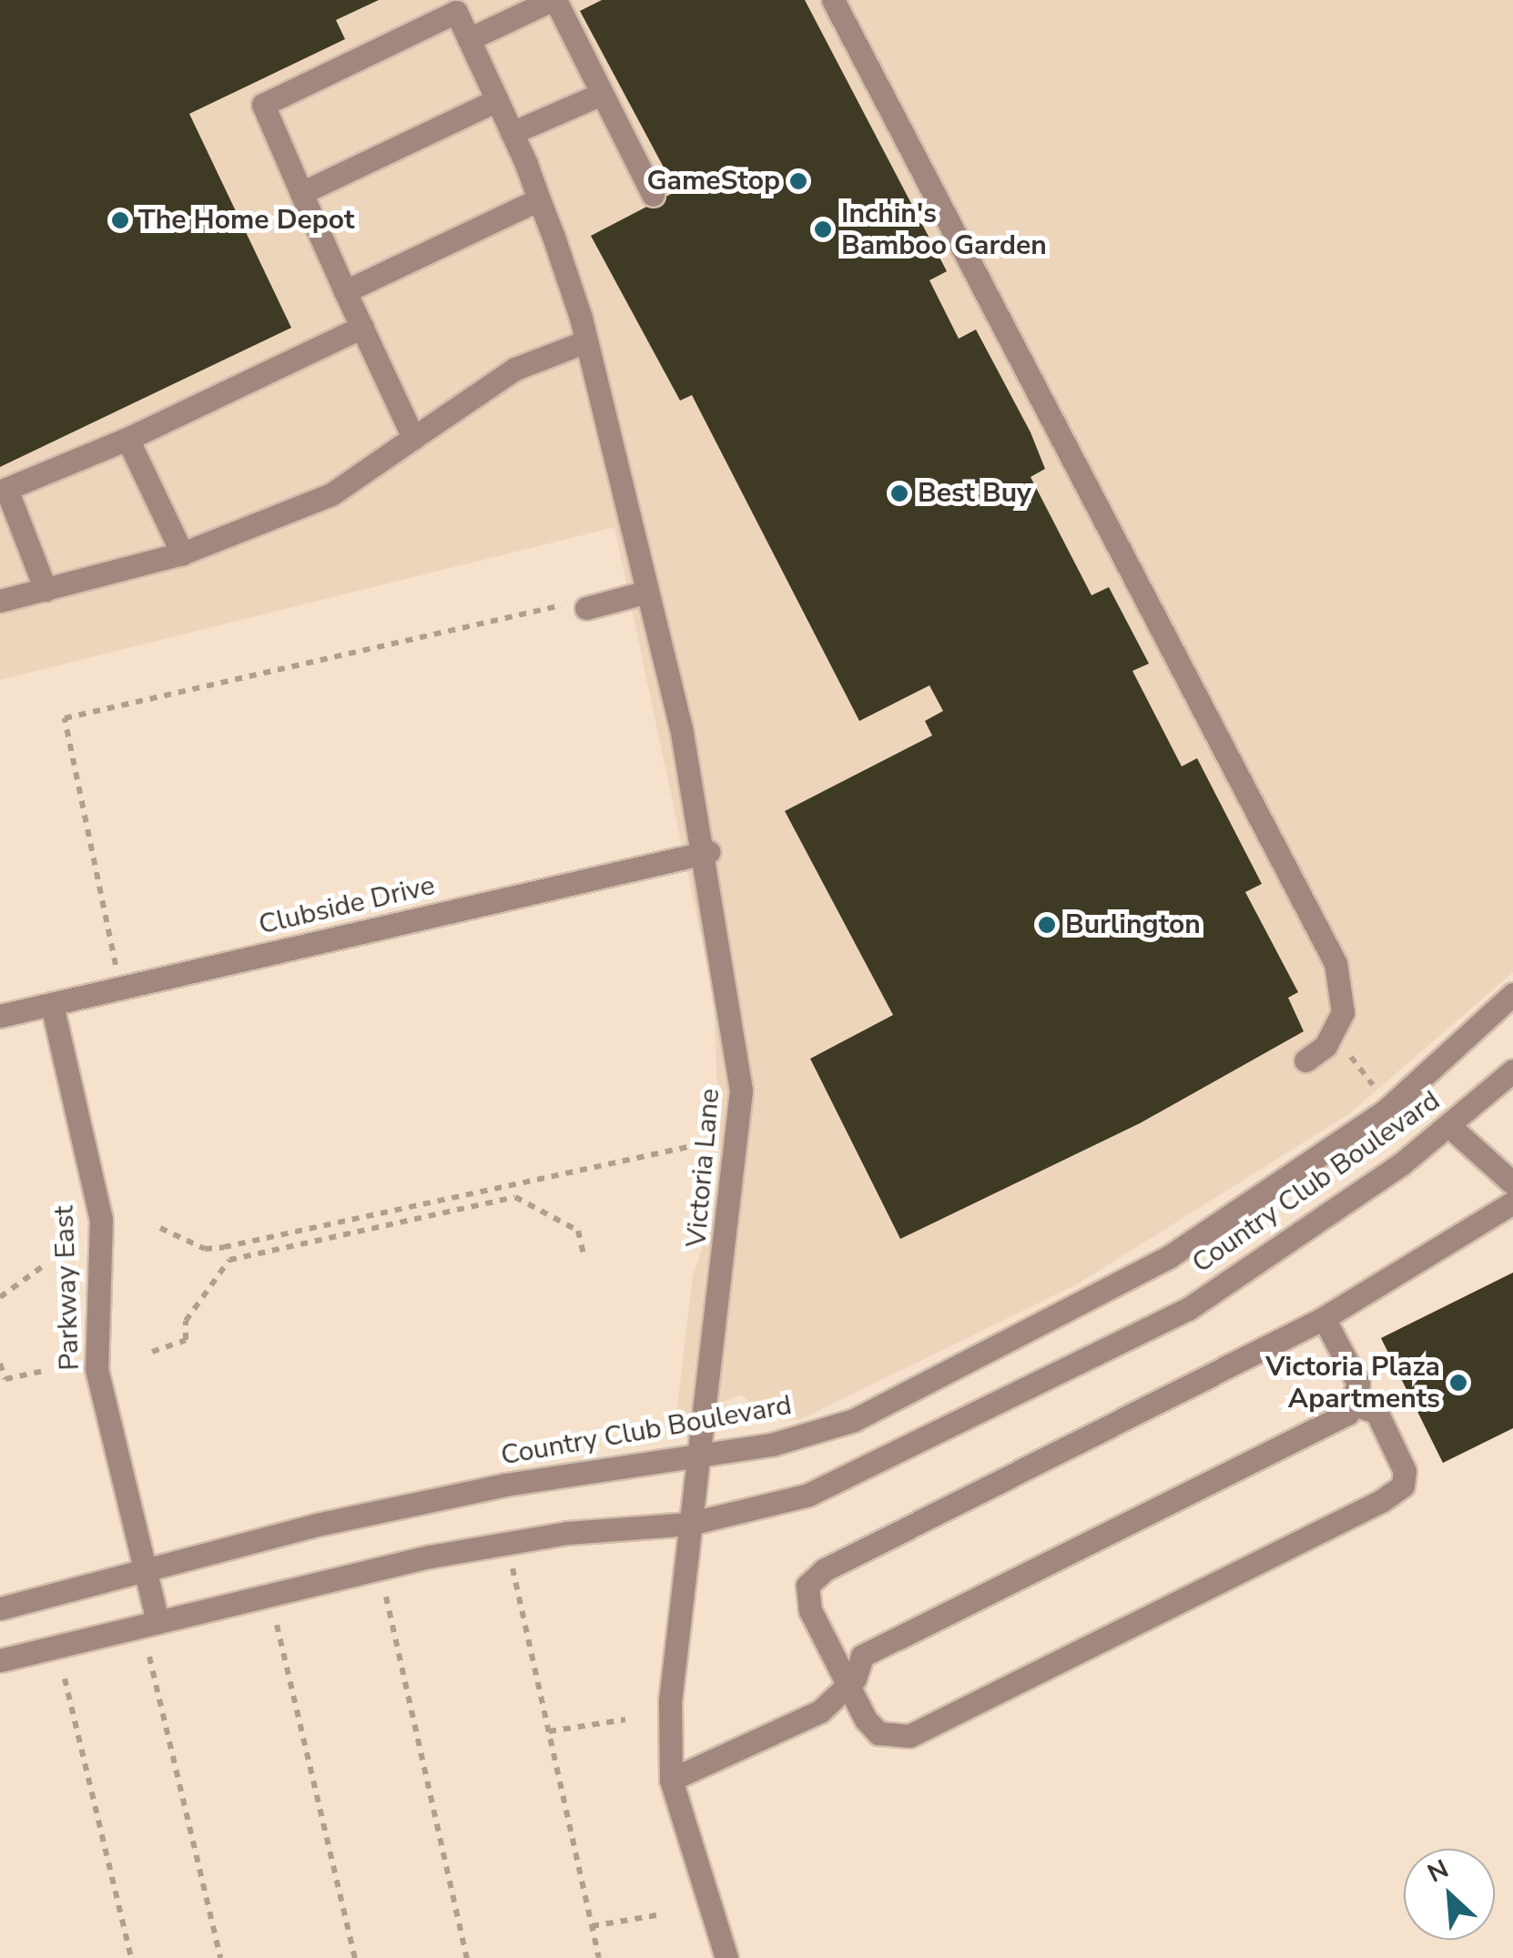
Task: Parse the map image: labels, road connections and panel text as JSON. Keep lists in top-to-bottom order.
{
  "streets": {
    "street": [
      "Clubside Drive",
      "Victoria Lane",
      "Country Club Boulevard",
      "Parkway East"
    ]
  },
  "crossings": [
    ["Clubside Drive", "Victoria Lane"],
    ["Clubside Drive", "Parkway East"],
    ["Victoria Lane", "Country Club Boulevard"],
    ["Country Club Boulevard", "Parkway East"]
  ],
  "places": [
    "GameStop",
    "The Home Depot",
    "Inchin's Bamboo Garden",
    "Best Buy",
    "Burlington",
    "Victoria Plaza Apartments"
  ],
  "north": "top left"
}
